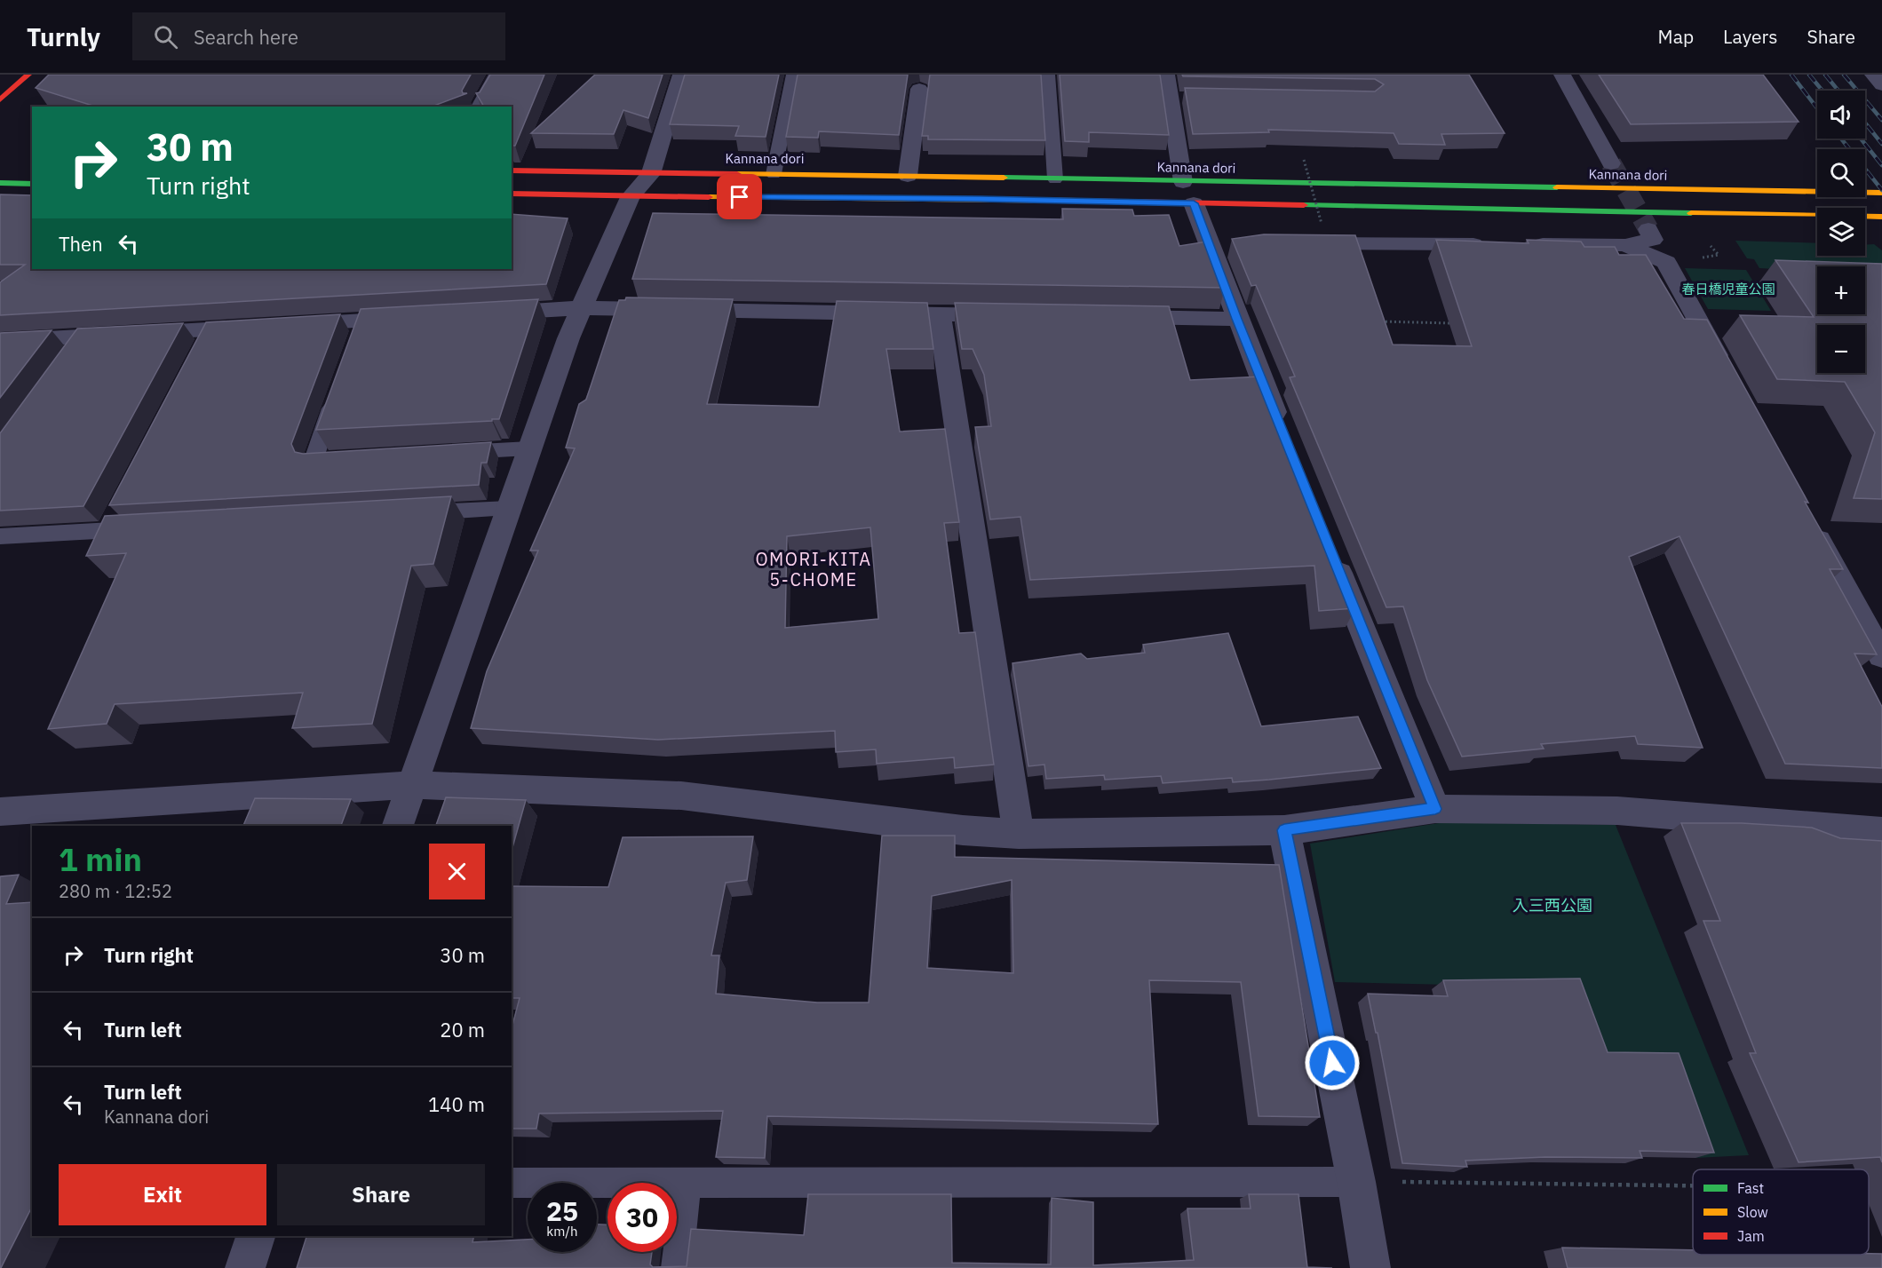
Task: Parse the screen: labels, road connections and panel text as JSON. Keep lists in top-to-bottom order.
{
  "streets": {
    "main road": ["Kannana dori"]
  },
  "districts": ["OMORI-KITA 5-CHOME"],
  "parks": ["春日橋児童公園", "入三西公園"],
  "legend": ["Fast", "Slow", "Jam"],
  "page": {
    "header": "Turnly",
    "search": "Search here",
    "nav": ["Map", "Layers", "Share"],
    "map_buttons": ["+", "−"],
    "turn": ["30 m", "Turn right"],
    "then": "Then",
    "heading": ["1 min", "280 m · 12:52"],
    "list": [
      {
        "name": "Turn right",
        "value": "30 m"
      },
      {
        "name": "Turn left",
        "value": "20 m"
      },
      {
        "name": "Turn left",
        "note": "Kannana dori",
        "value": "140 m"
      }
    ],
    "buttons": ["Exit", "Share"],
    "speed": "25 km/h",
    "limit": "30"
  }
}
